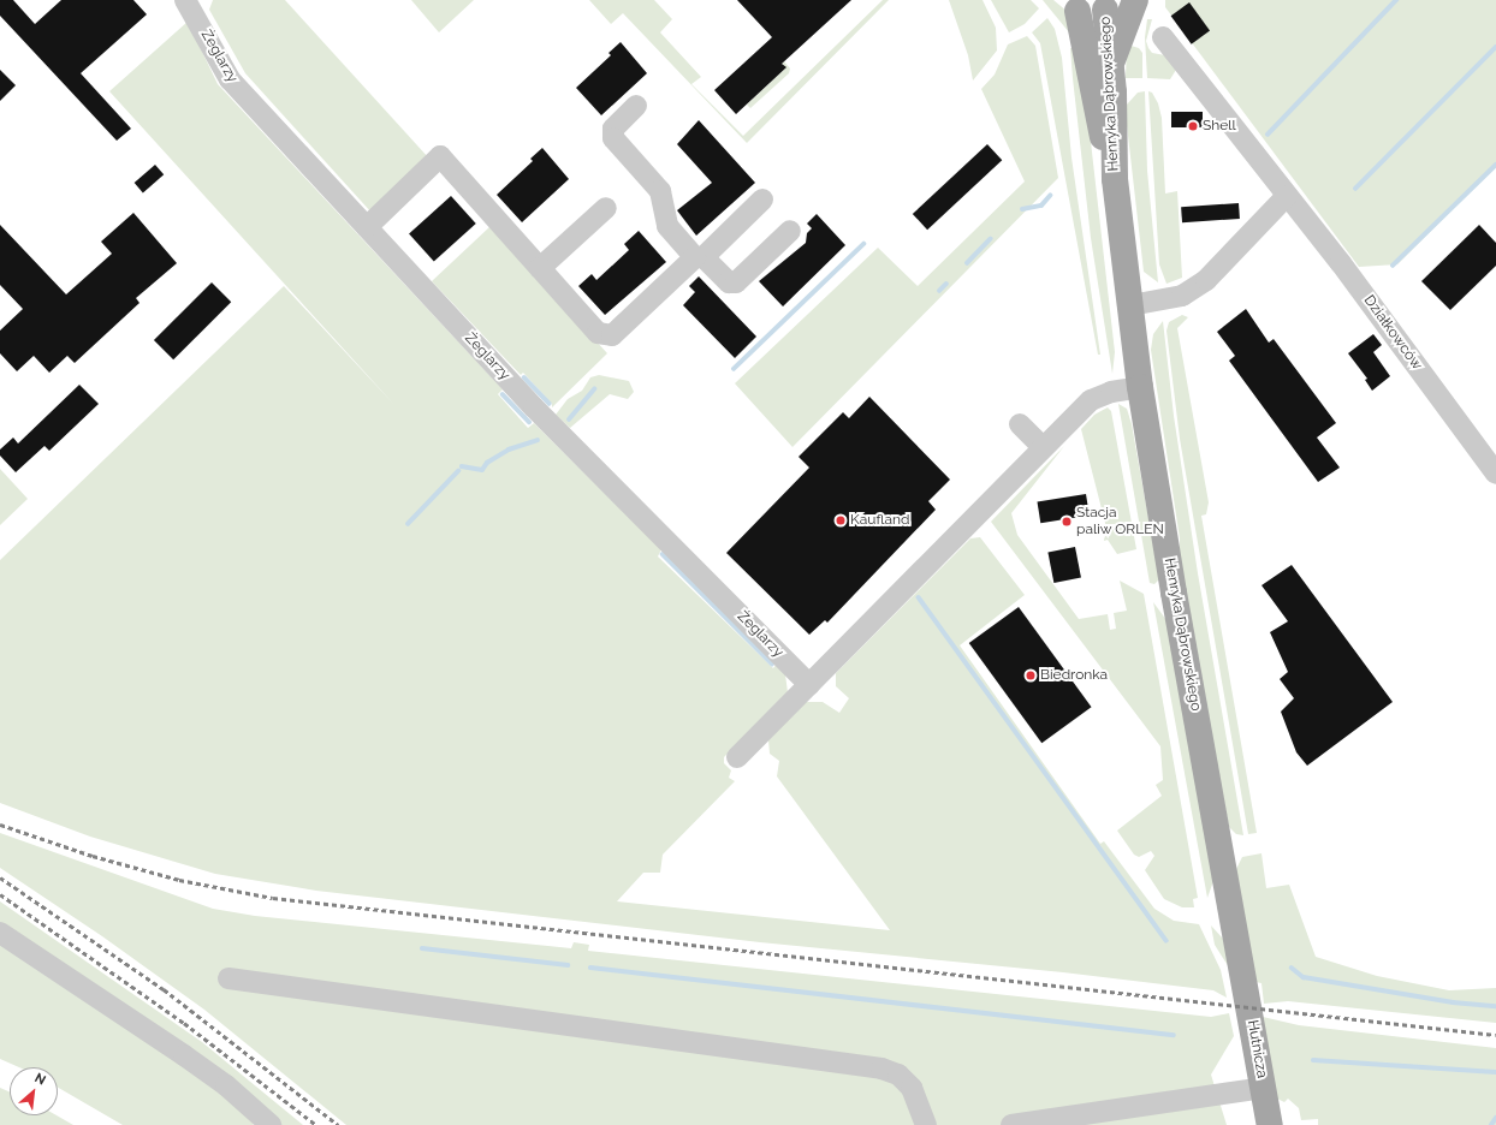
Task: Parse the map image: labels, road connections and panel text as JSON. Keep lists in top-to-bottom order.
{
  "streets": {
    "main road": ["Henryka Dąbrowskiego", "Hutnicza"],
    "street": ["Żeglarzy", "Działkowców"]
  },
  "crossings": [
    ["Henryka Dąbrowskiego", "Hutnicza"]
  ],
  "places": [
    "Shell",
    "Kaufland",
    "Stacja paliw ORLEN",
    "Biedronka"
  ],
  "north": "top right"
}
